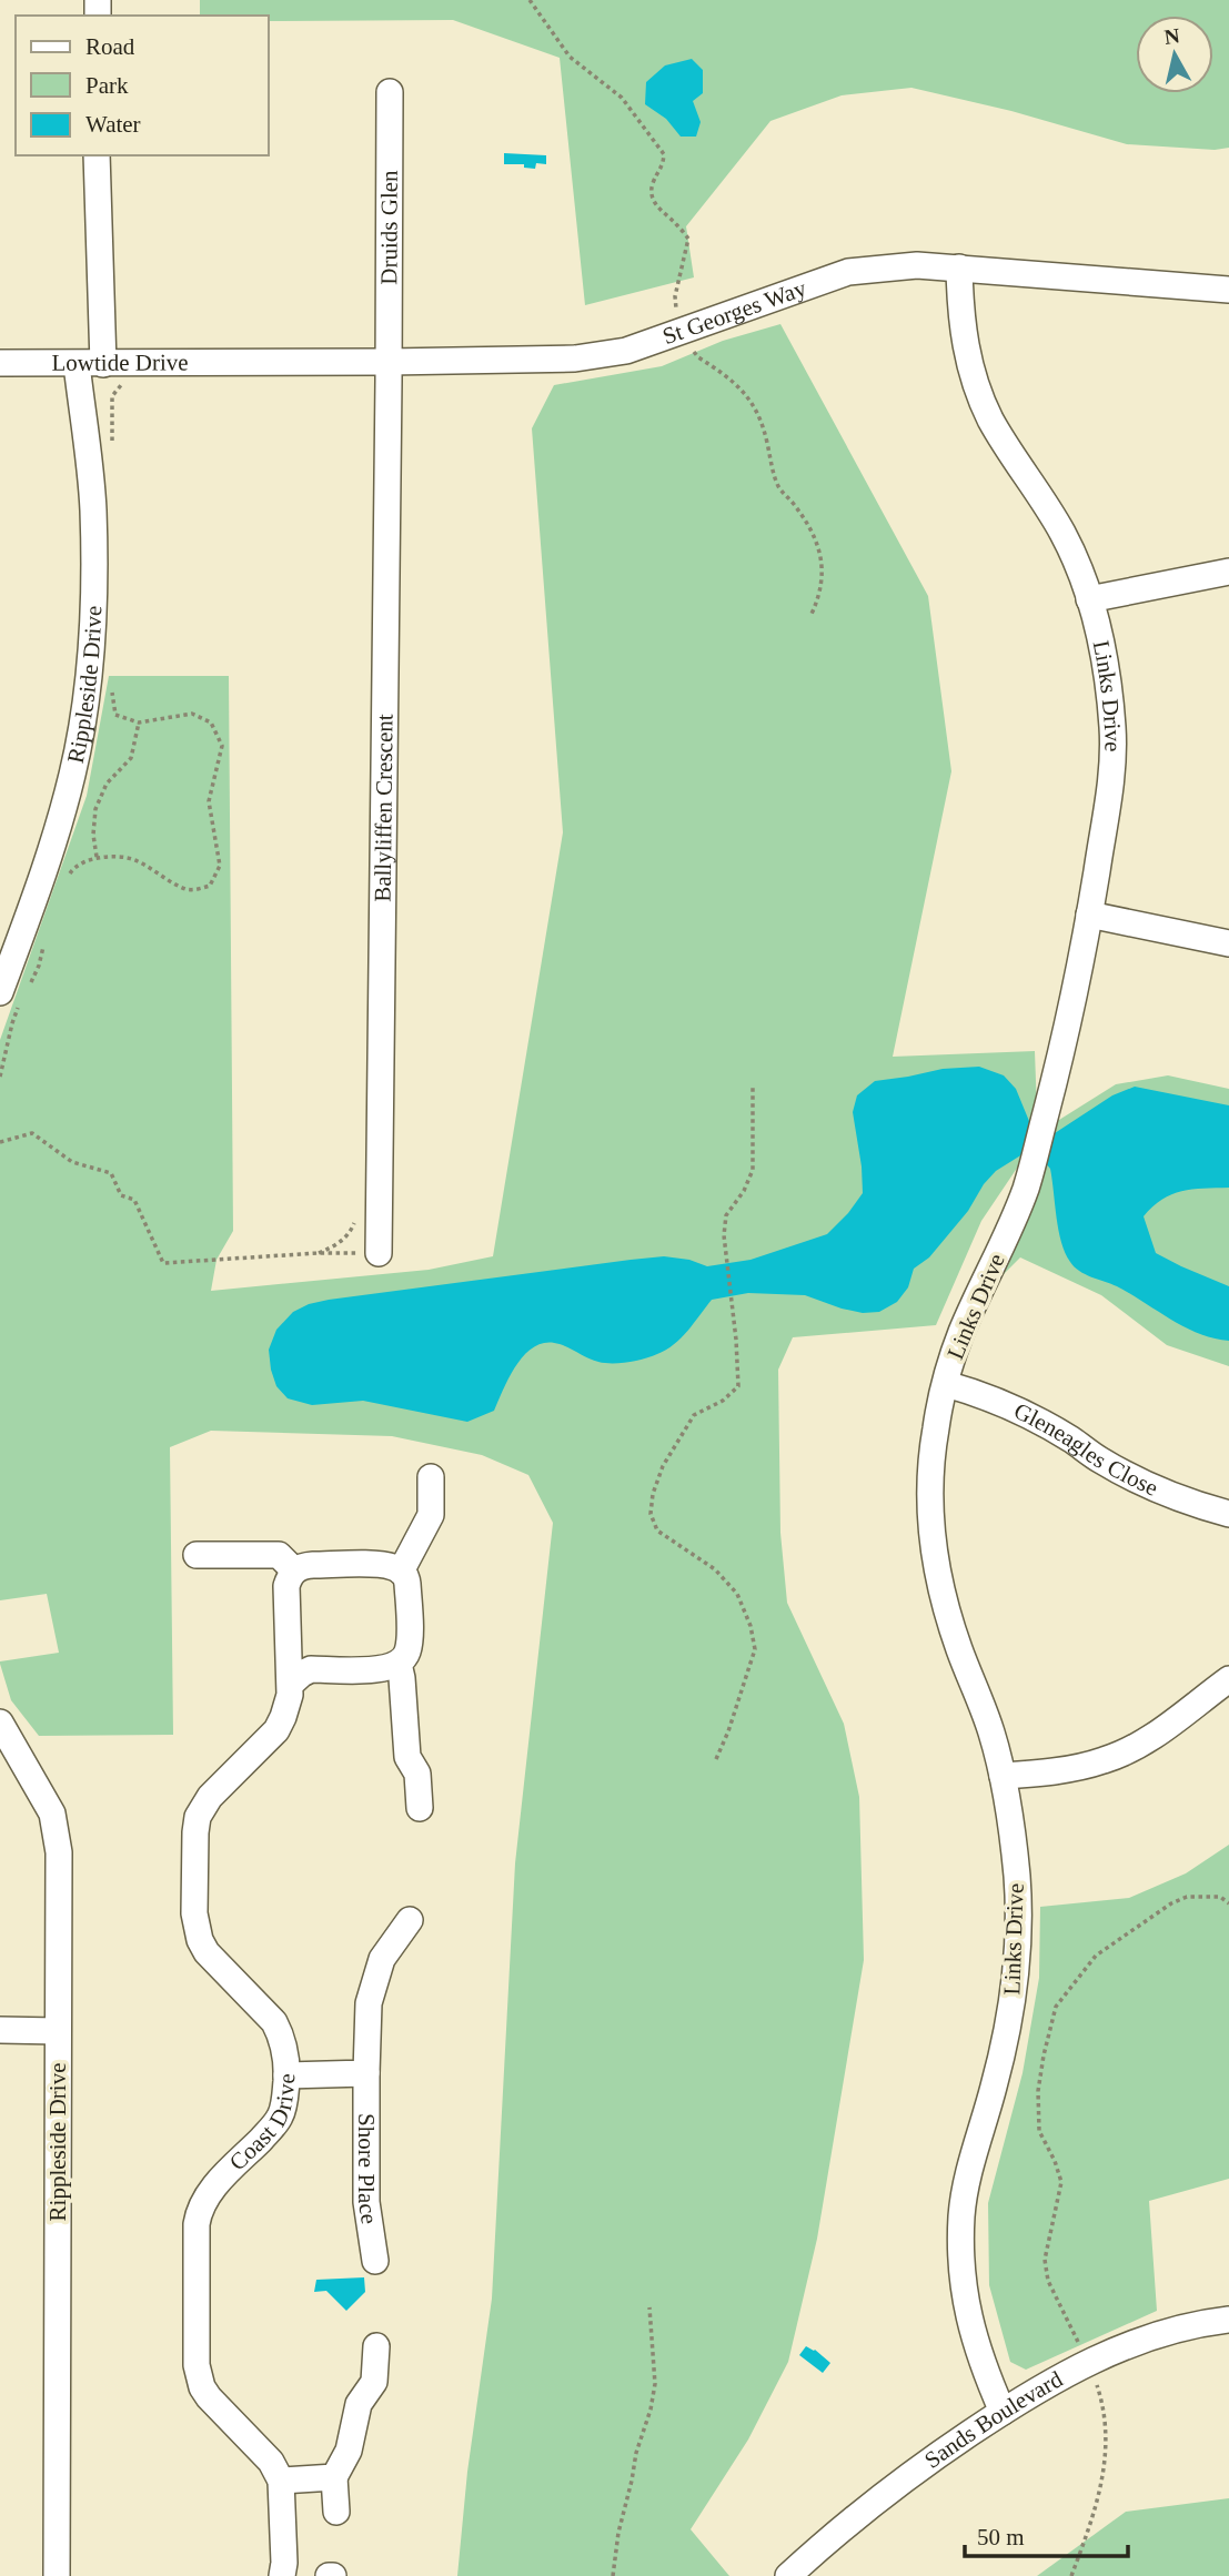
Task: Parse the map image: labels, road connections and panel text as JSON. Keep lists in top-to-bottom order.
{
  "streets": {
    "street": [
      "Druids Glen",
      "St Georges Way",
      "Lowtide Drive",
      "Rippleside Drive",
      "Links Drive",
      "Ballyliffen Crescent",
      "Gleneagles Close",
      "Coast Drive",
      "Shore Place",
      "Sands Boulevard"
    ]
  },
  "crossings": [
    ["Druids Glen", "St Georges Way"],
    ["Druids Glen", "Ballyliffen Crescent"],
    ["St Georges Way", "Lowtide Drive"],
    ["St Georges Way", "Links Drive"],
    ["St Georges Way", "Ballyliffen Crescent"],
    ["Lowtide Drive", "Rippleside Drive"],
    ["Links Drive", "Gleneagles Close"],
    ["Links Drive", "Sands Boulevard"]
  ],
  "legend": ["Road", "Park", "Water"],
  "scale_bar": "50 m",
  "north": "top"
}
